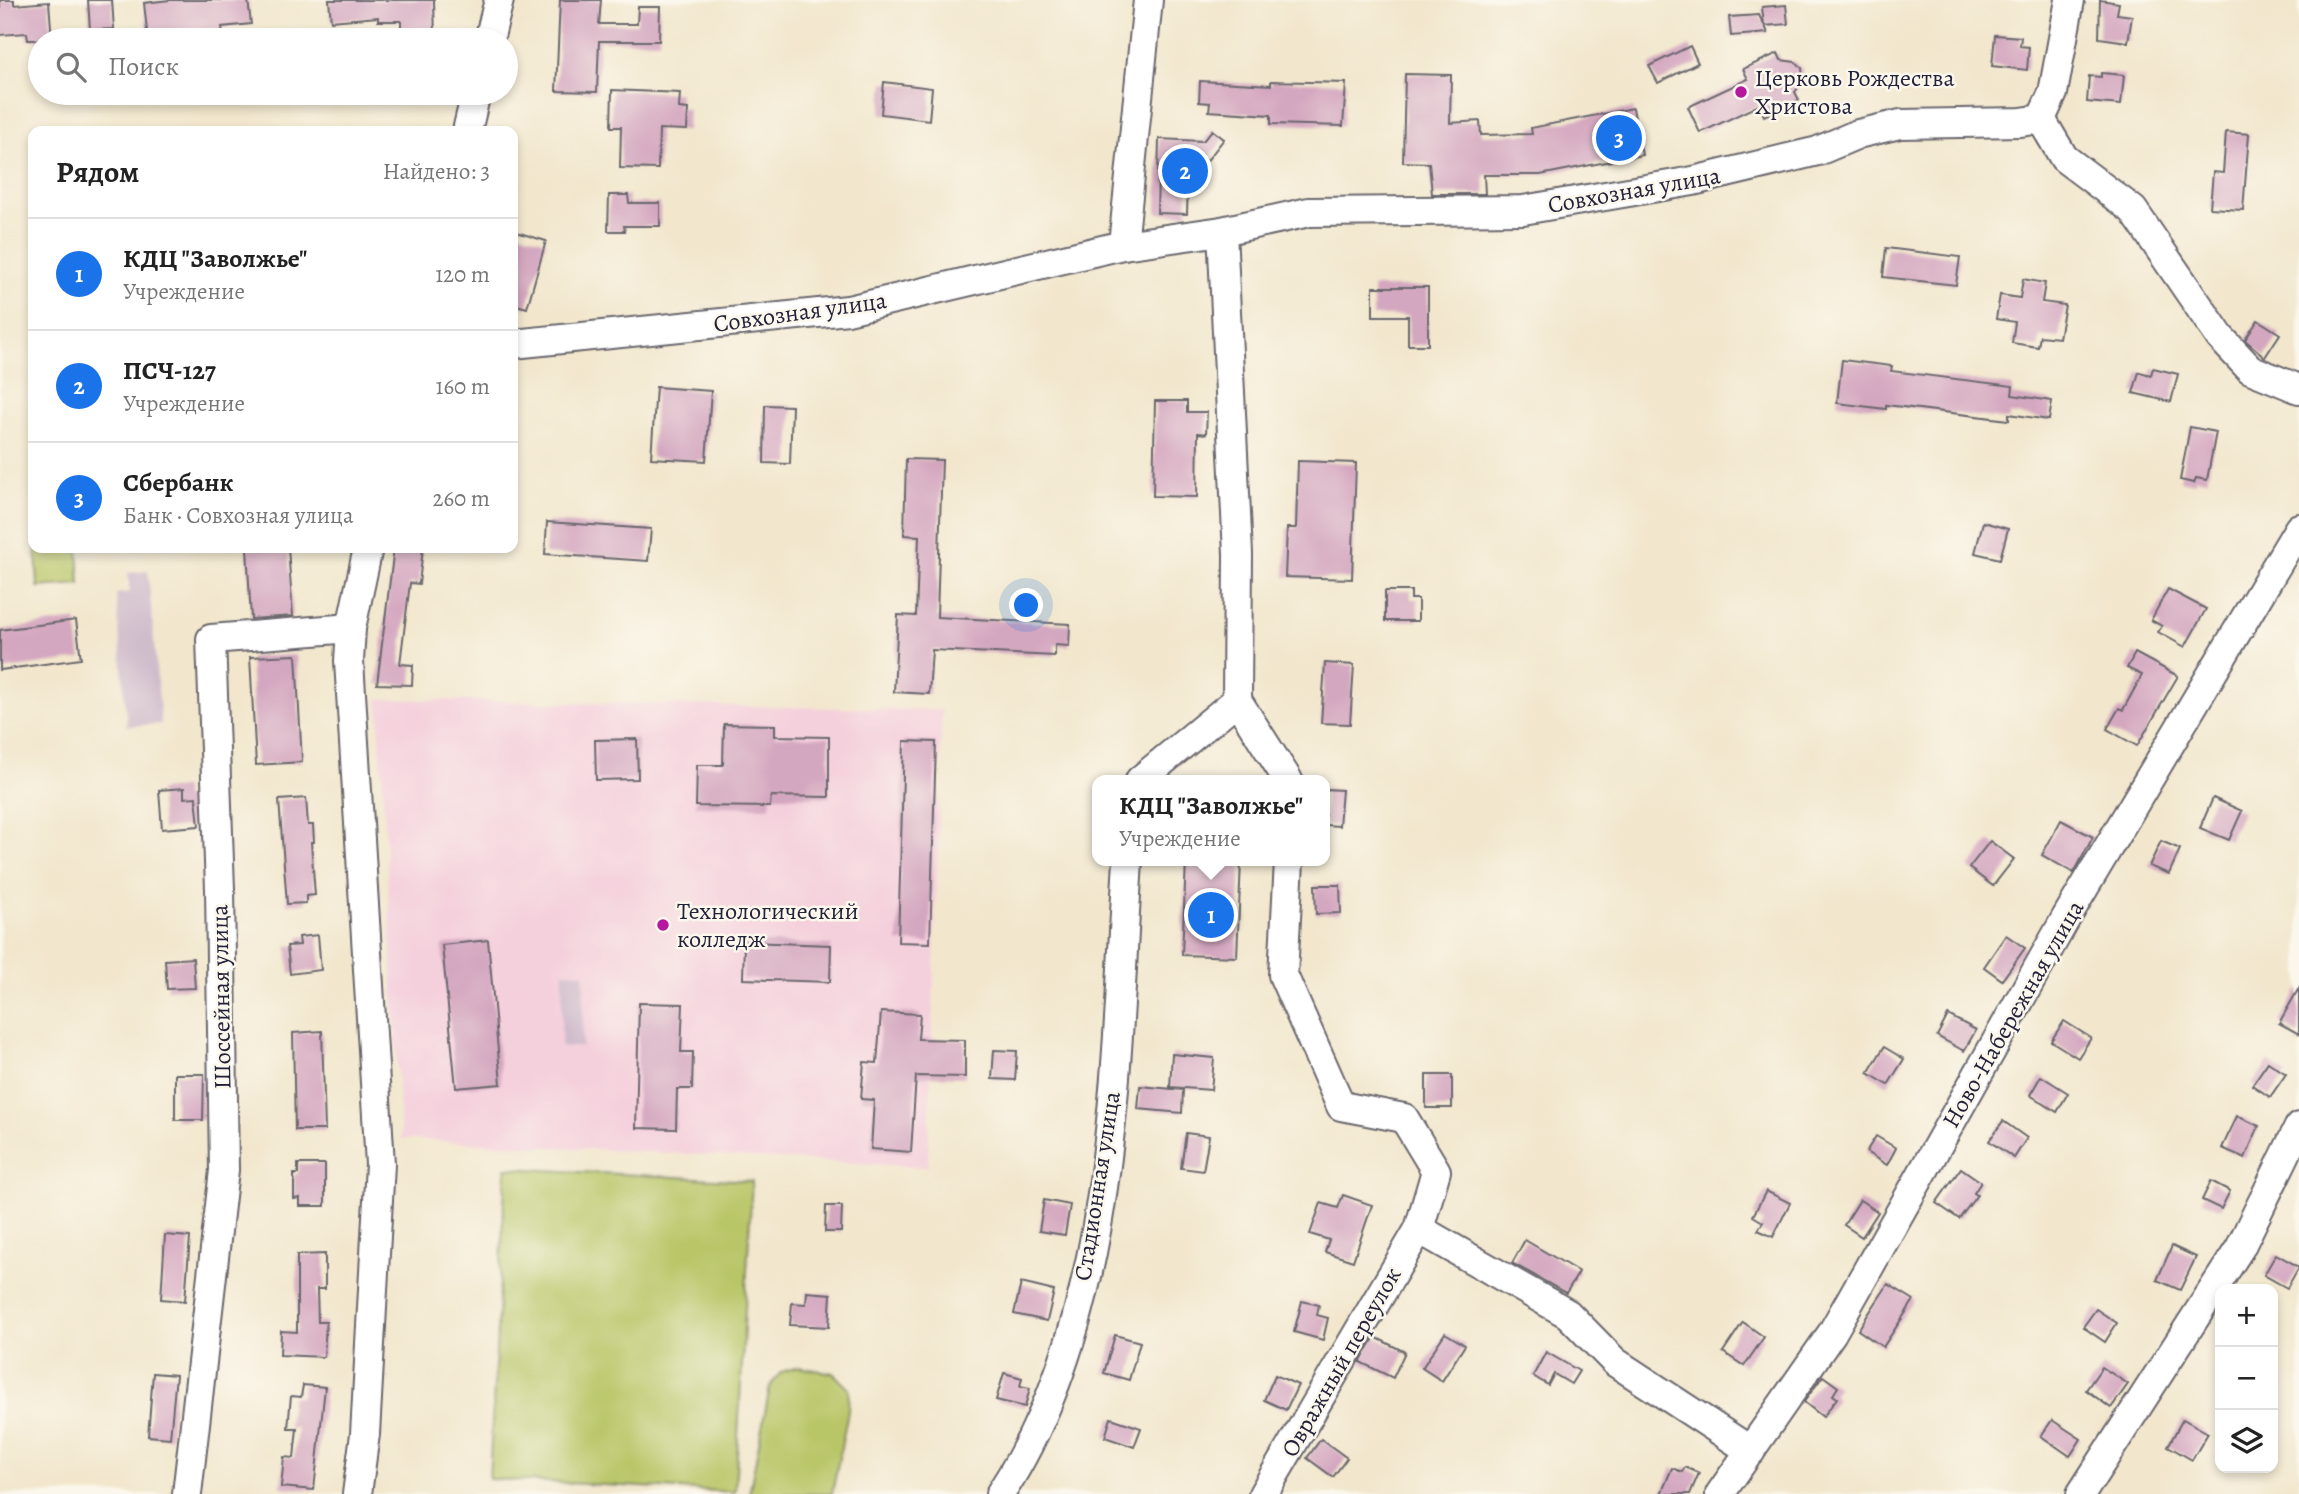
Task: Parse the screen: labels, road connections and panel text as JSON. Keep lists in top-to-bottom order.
{
  "streets": {
    "street": [
      "Совхозная улица",
      "Шоссейная улица",
      "Ново-Набережная улица",
      "Стадионная улица",
      "Овражный переулок"
    ]
  },
  "places": ["Церковь Рождества Христова", "Технологический колледж"],
  "page": {
    "search": "Поиск",
    "pins": ["3", "2", "1"],
    "heading": ["Рядом", "Найдено: 3"],
    "list": [
      {
        "mark": "1",
        "name": "КДЦ \"Заволжье\"",
        "note": "Учреждение",
        "value": "120 m"
      },
      {
        "mark": "2",
        "name": "ПСЧ-127",
        "note": "Учреждение",
        "value": "160 m"
      },
      {
        "mark": "3",
        "name": "Сбербанк",
        "note": "Банк · Совхозная улица",
        "value": "260 m"
      }
    ],
    "popup": ["КДЦ \"Заволжье\"", "Учреждение"],
    "map_buttons": ["+", "−"]
  }
}
